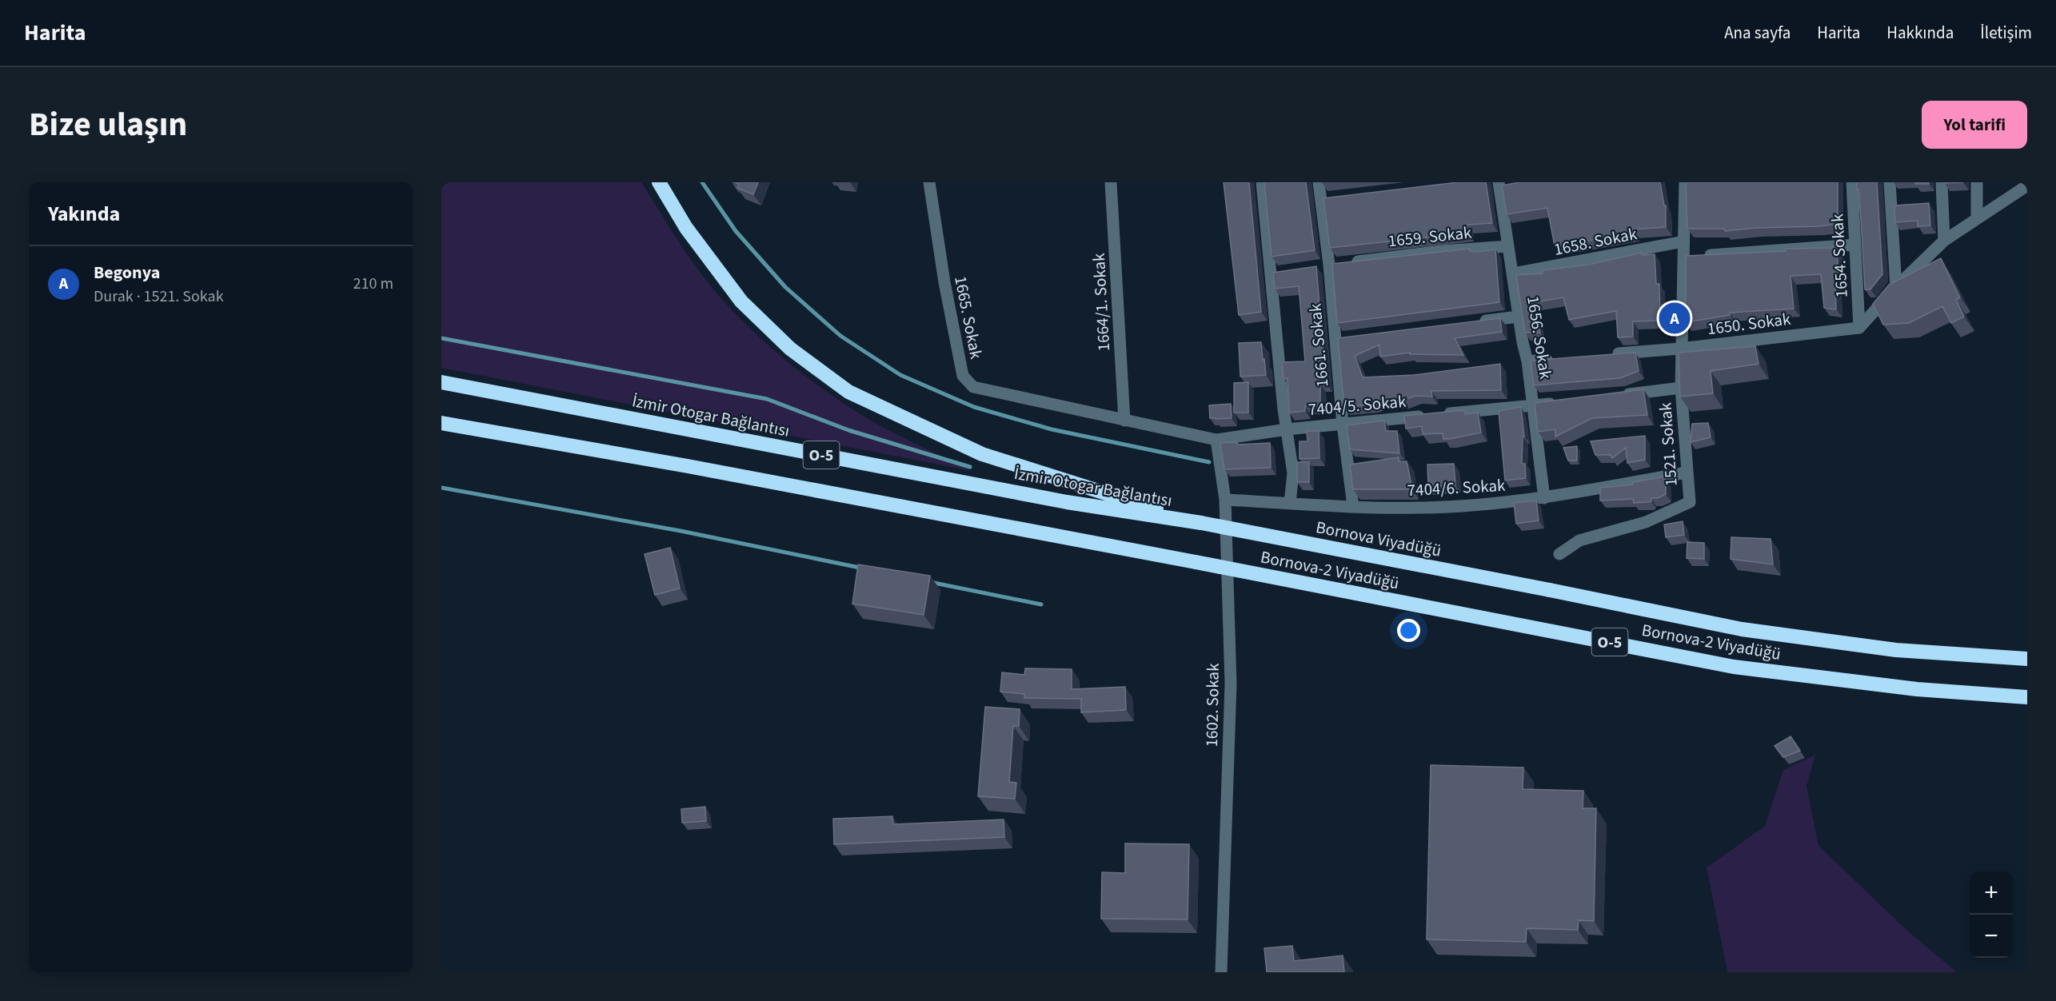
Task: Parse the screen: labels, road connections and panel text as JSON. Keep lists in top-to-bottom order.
{
  "streets": {
    "highway": [
      "İzmir Otogar Bağlantısı",
      "O-5",
      "Bornova Viyadüğü",
      "Bornova-2 Viyadüğü"
    ],
    "street": [
      "1659. Sokak",
      "1658. Sokak",
      "1654. Sokak",
      "1664/1. Sokak",
      "1665. Sokak",
      "1650. Sokak",
      "1656. Sokak",
      "1661. Sokak",
      "7404/5. Sokak",
      "1521. Sokak",
      "7404/6. Sokak",
      "1602. Sokak"
    ]
  },
  "crossings": [
    ["1659. Sokak", "1656. Sokak"],
    ["1659. Sokak", "1661. Sokak"],
    ["1658. Sokak", "1656. Sokak"],
    ["1658. Sokak", "1521. Sokak"],
    ["1654. Sokak", "1650. Sokak"],
    ["1664/1. Sokak", "1665. Sokak"],
    ["1664/1. Sokak", "7404/5. Sokak"],
    ["1665. Sokak", "7404/5. Sokak"],
    ["1650. Sokak", "1521. Sokak"],
    ["1656. Sokak", "7404/5. Sokak"],
    ["1656. Sokak", "7404/6. Sokak"],
    ["1661. Sokak", "7404/5. Sokak"],
    ["1661. Sokak", "7404/6. Sokak"],
    ["7404/5. Sokak", "1602. Sokak"],
    ["İzmir Otogar Bağlantısı", "Bornova Viyadüğü"],
    ["1521. Sokak", "7404/6. Sokak"],
    ["7404/6. Sokak", "1602. Sokak"],
    ["Bornova Viyadüğü", "Bornova-2 Viyadüğü"]
  ],
  "page": {
    "header": "Harita",
    "nav": [
      "Ana sayfa",
      "Harita",
      "Hakkında",
      "İletişim"
    ],
    "title": "Bize ulaşın",
    "buttons": "Yol tarifi",
    "heading": "Yakında",
    "list": [
      {
        "mark": "A",
        "name": "Begonya",
        "note": "Durak · 1521. Sokak",
        "value": "210 m"
      }
    ],
    "pins": "A",
    "map_buttons": ["+", "−"]
  }
}
